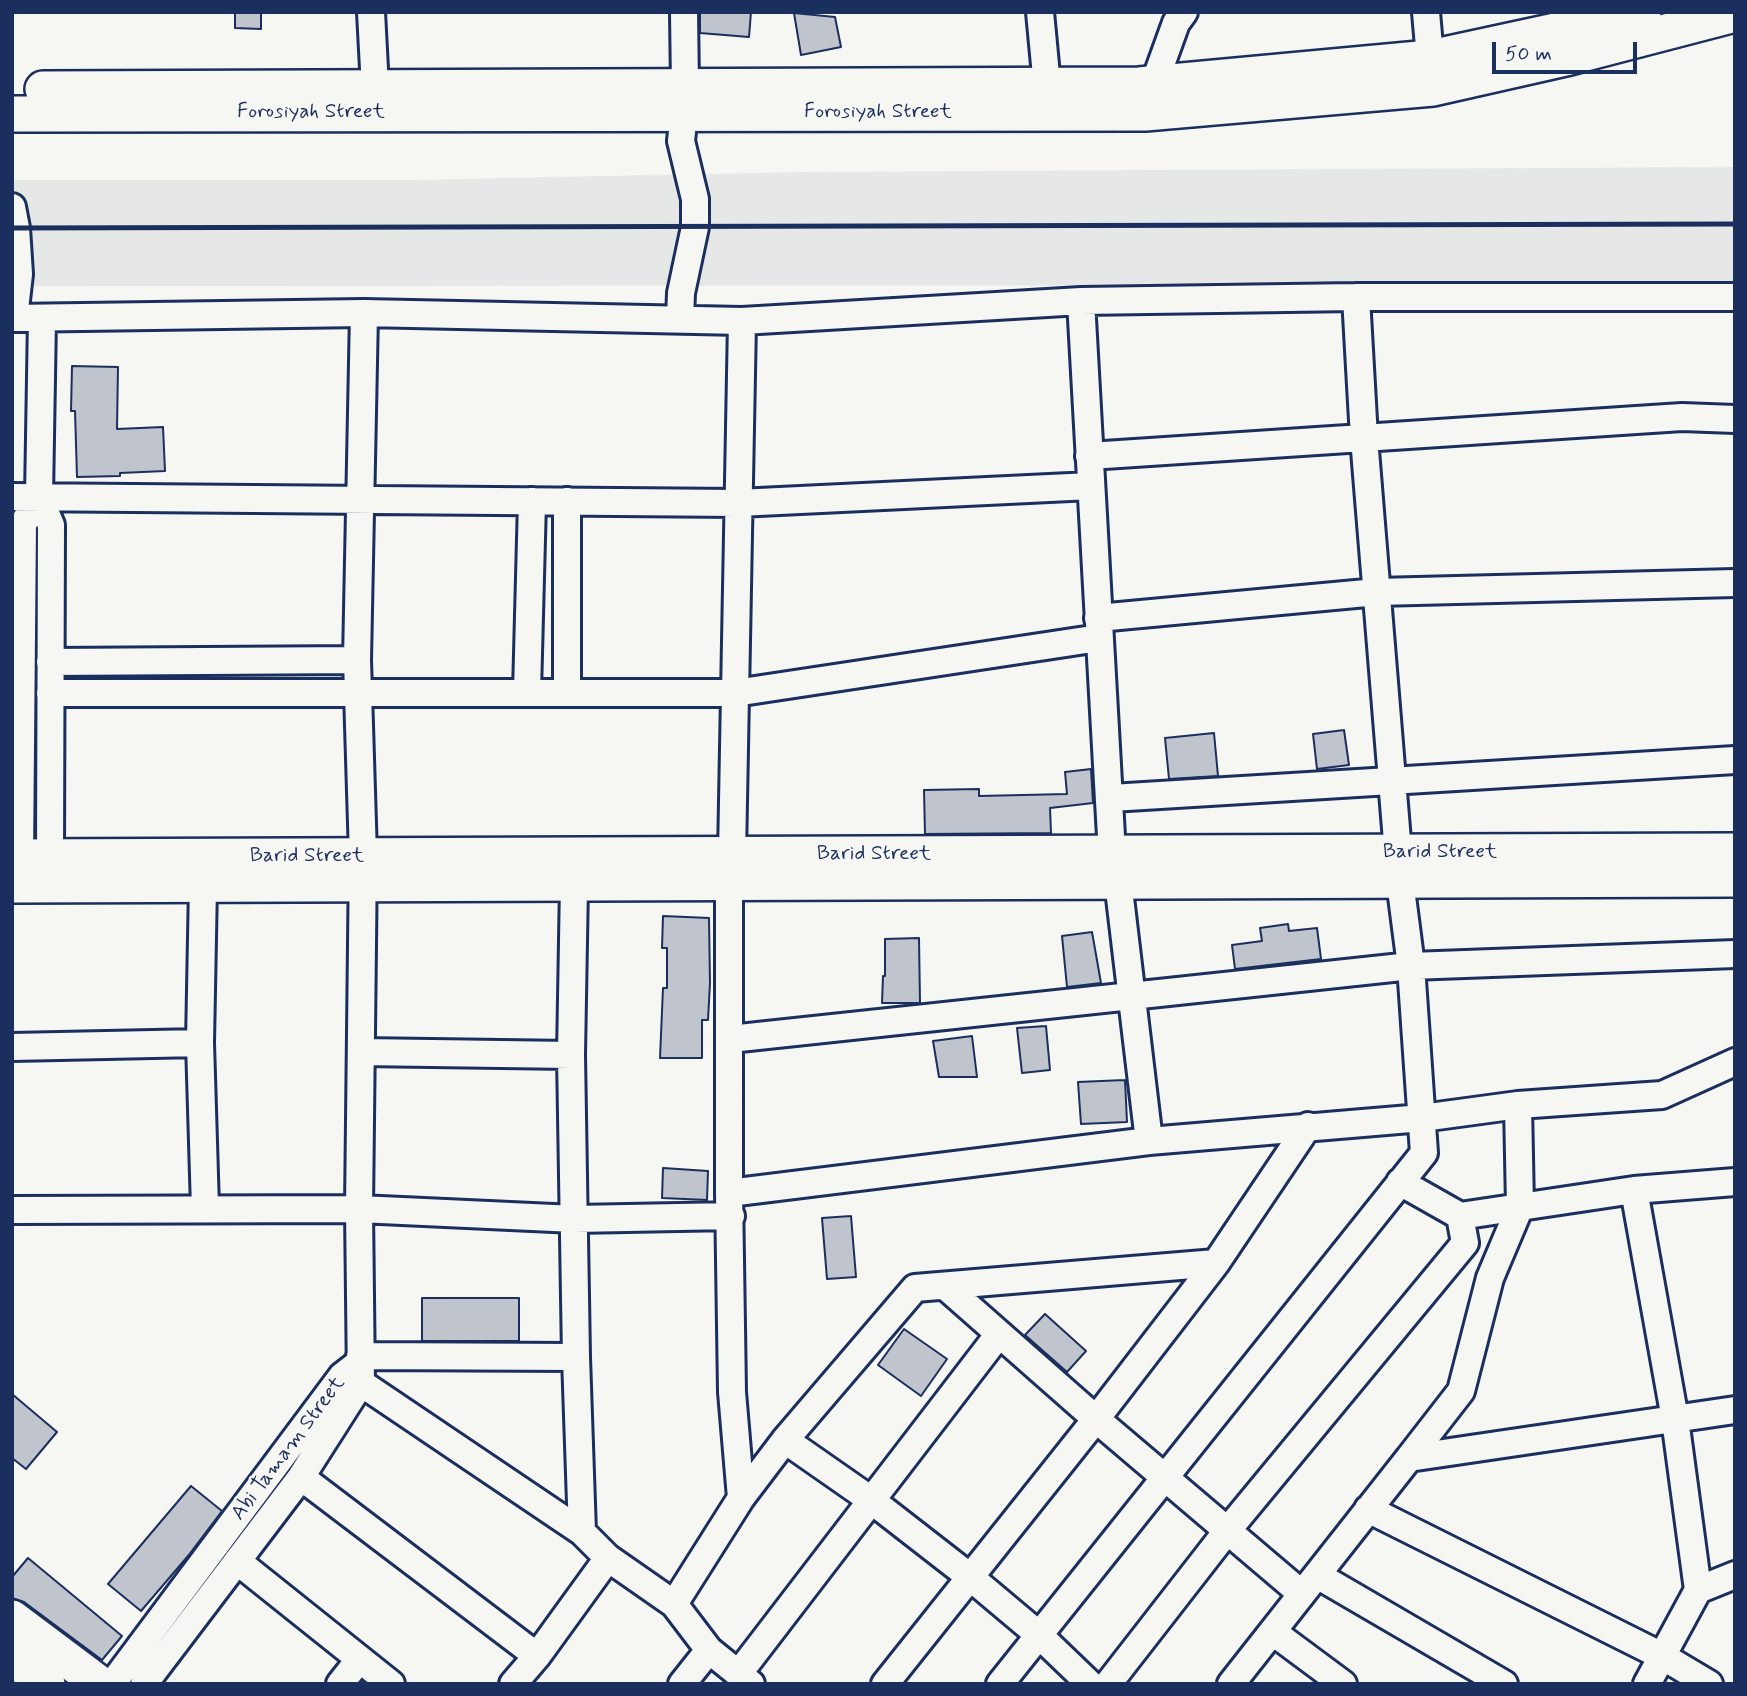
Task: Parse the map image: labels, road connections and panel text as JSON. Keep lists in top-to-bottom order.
{
  "streets": {
    "main road": ["Forosiyah Street", "Barid Street"],
    "street": ["Abi Tamam Street"]
  },
  "scale_bar": "50 m"
}
